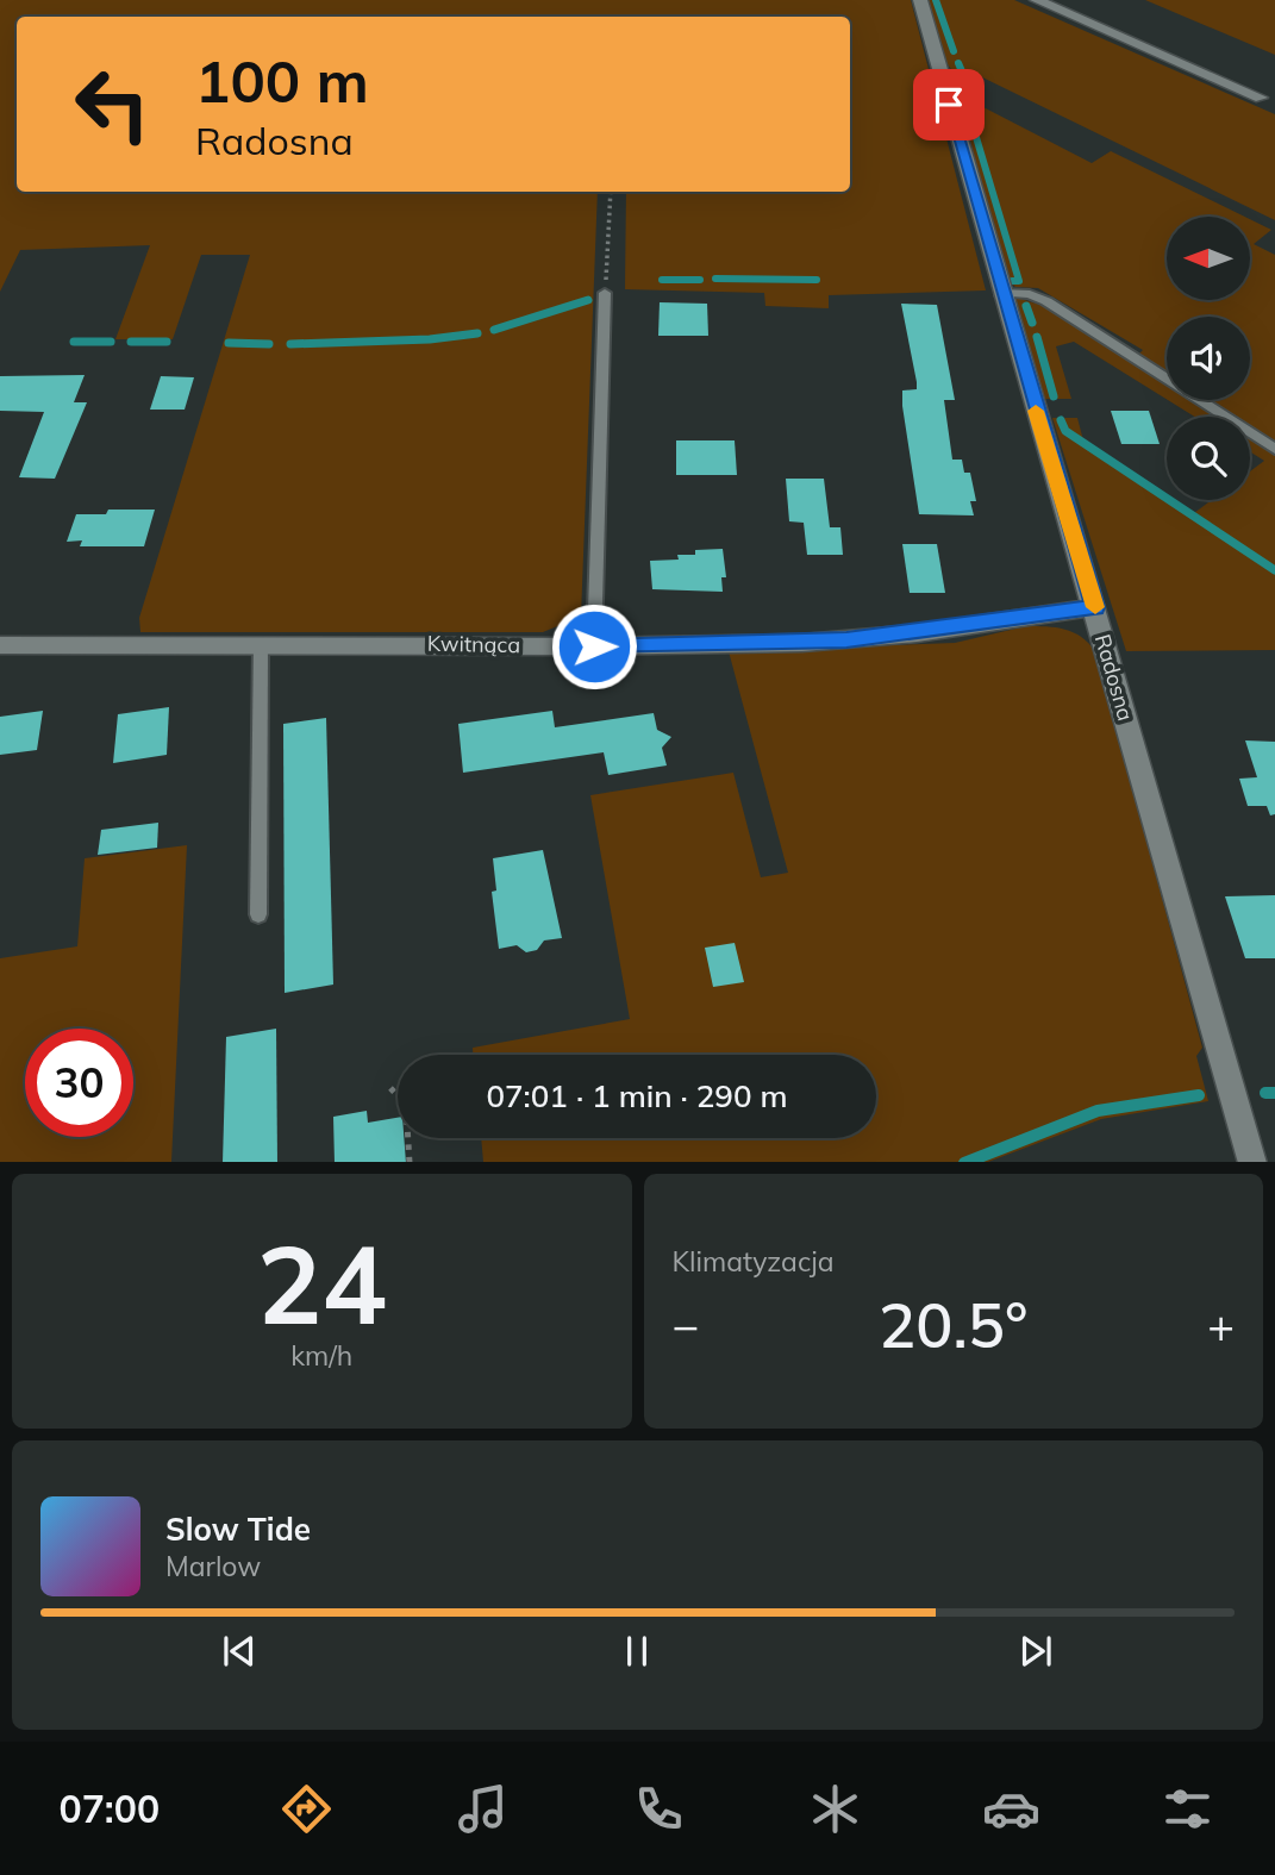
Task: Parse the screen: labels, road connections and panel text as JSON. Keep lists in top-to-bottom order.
{
  "streets": {
    "street": ["Kwitnąca", "Radosna"]
  },
  "crossings": [
    ["Kwitnąca", "Radosna"]
  ],
  "north": "left",
  "page": {
    "turn": ["100 m", "Radosna"],
    "limit": "30",
    "trip": "07:01 · 1 min · 290 m",
    "tile": [
      ["24", "km/h"],
      "Klimatyzacja"
    ],
    "heat": ["−", "20.5°", "+"],
    "song": ["Slow Tide", "Marlow"],
    "tabs": "07:00"
  }
}
